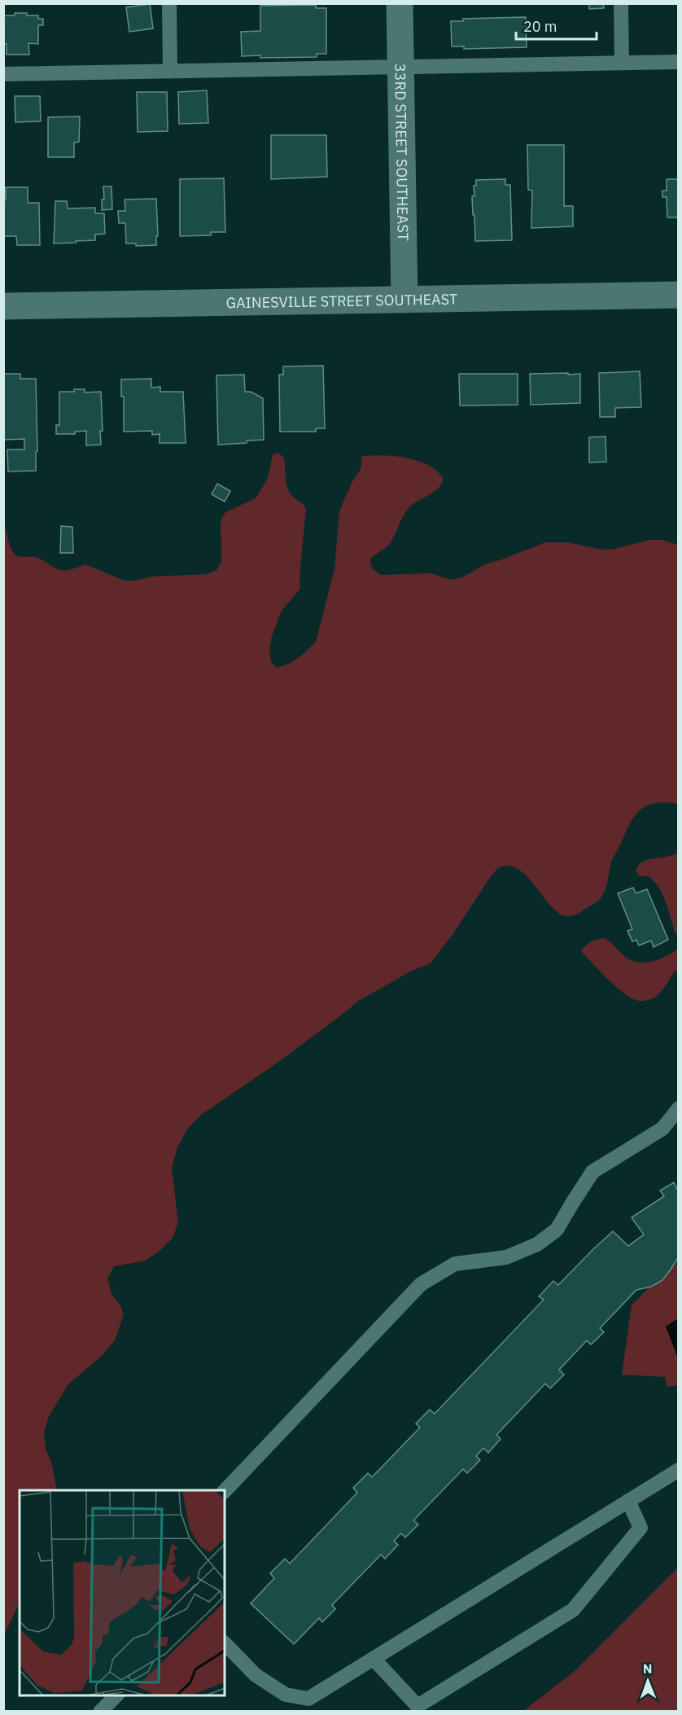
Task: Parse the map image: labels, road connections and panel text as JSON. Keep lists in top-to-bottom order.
{
  "streets": {
    "street": ["33RD STREET SOUTHEAST", "GAINESVILLE STREET SOUTHEAST"]
  },
  "crossings": [
    ["33RD STREET SOUTHEAST", "GAINESVILLE STREET SOUTHEAST"]
  ],
  "scale_bar": "20 m",
  "north": "top"
}
